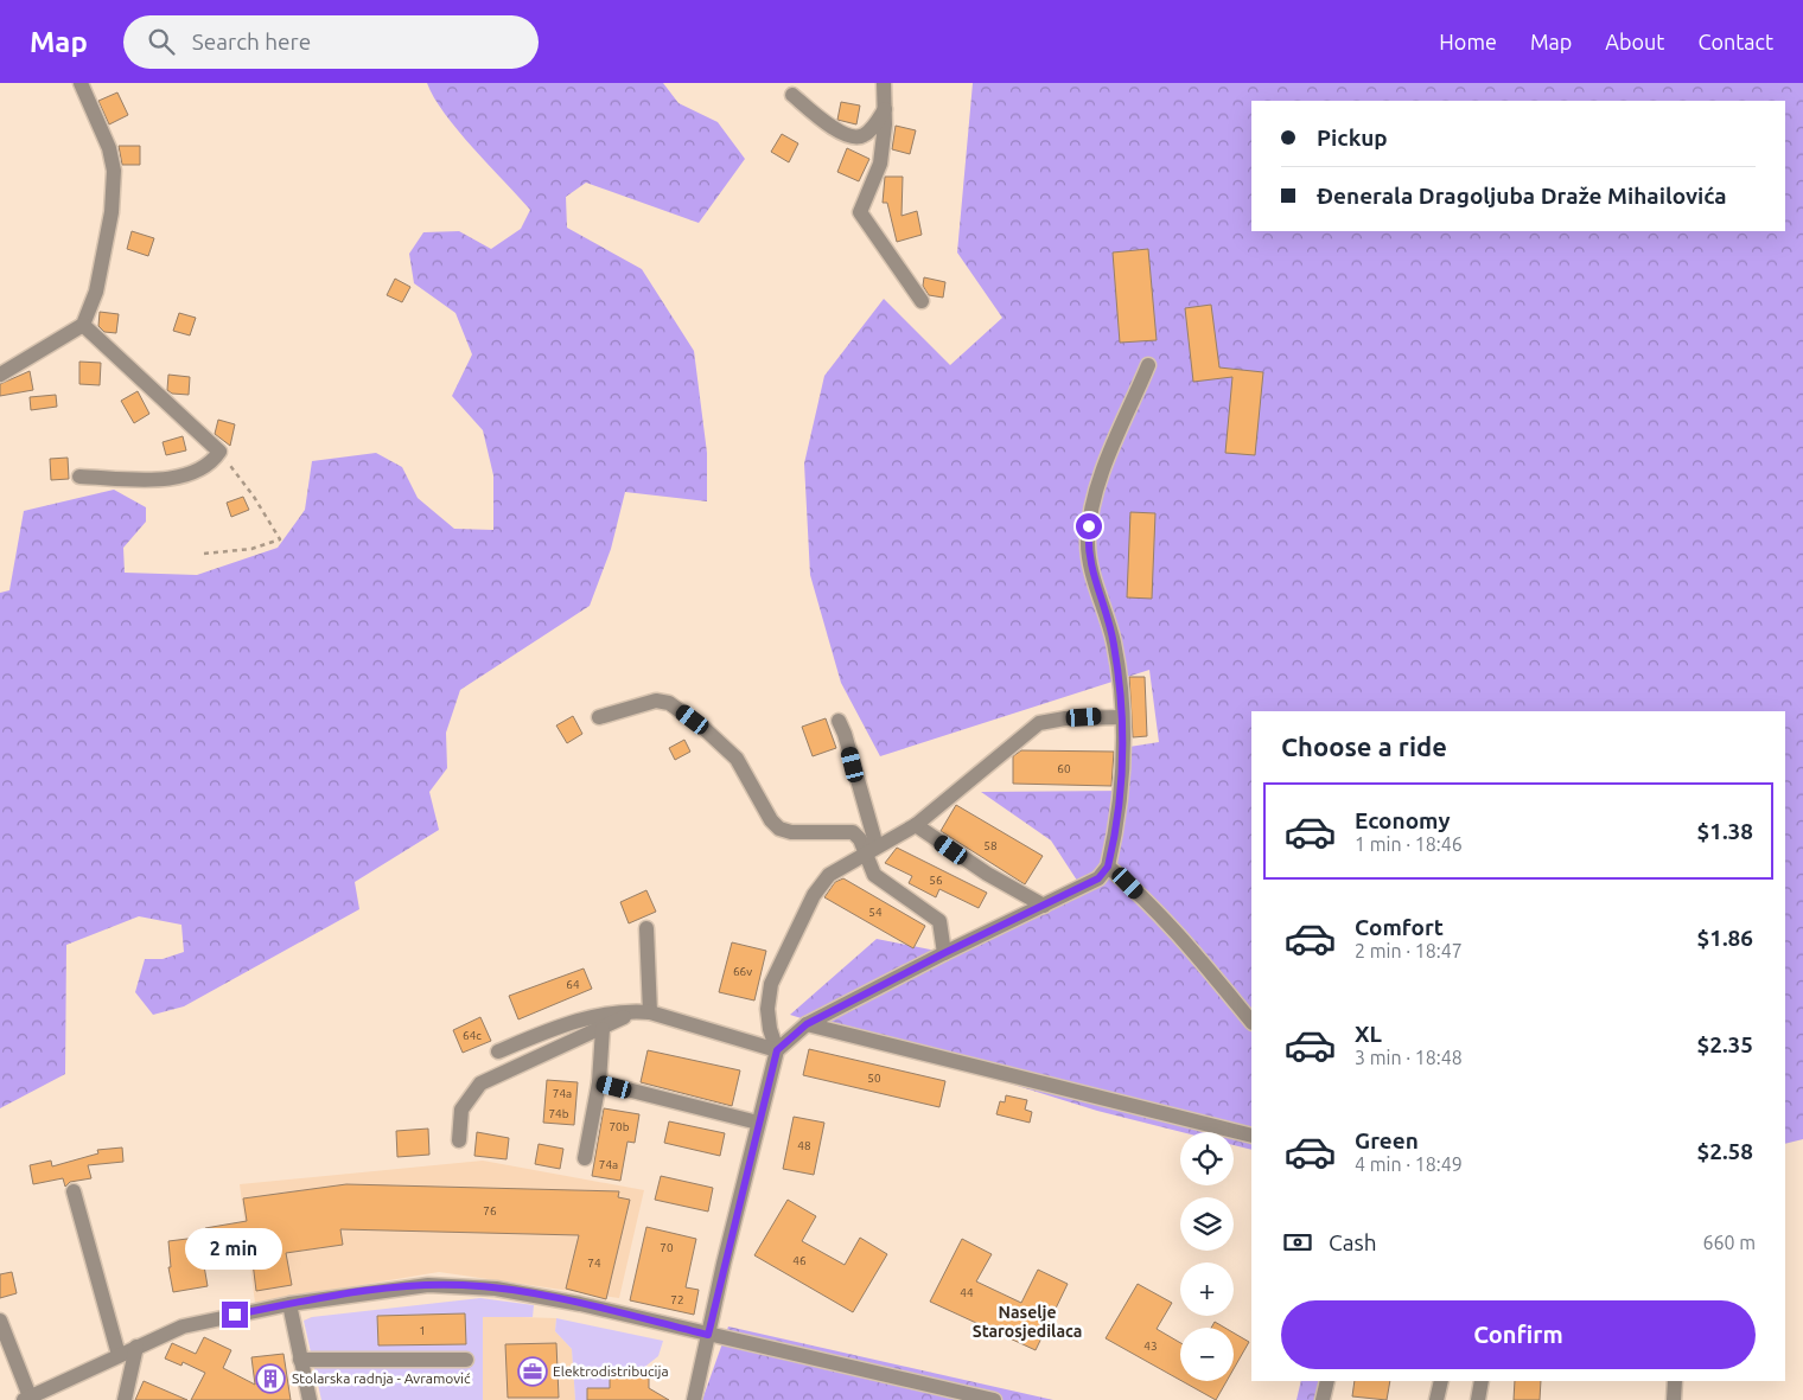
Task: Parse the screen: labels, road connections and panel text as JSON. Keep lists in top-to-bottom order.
{
  "districts": ["Naselje Starosjedilaca"],
  "places": {
    "office": ["Elektrodistribucija"],
    "building": ["Stolarska radnja - Avramović"]
  },
  "house_numbers": [
    "60",
    "58",
    "56",
    "54",
    "66v",
    "64",
    "64c",
    "50",
    "74a",
    "74b",
    "70b",
    "48",
    "74a",
    "76",
    "70",
    "46",
    "74",
    "44",
    "72",
    "1",
    "43"
  ],
  "page": {
    "header": "Map",
    "search": "Search here",
    "nav": [
      "Home",
      "Map",
      "About",
      "Contact"
    ],
    "banner": ["Pickup", "Đenerala Dragoljuba Draže Mihailovića"],
    "heading": "Choose a ride",
    "list": [
      {
        "name": "Economy",
        "note": "1 min · 18:46",
        "value": "$1.38"
      },
      {
        "name": "Comfort",
        "note": "2 min · 18:47",
        "value": "$1.86"
      },
      {
        "name": "XL",
        "note": "3 min · 18:48",
        "value": "$2.35"
      },
      {
        "name": "Green",
        "note": "4 min · 18:49",
        "value": "$2.58"
      }
    ],
    "map_buttons": ["+", "−"],
    "pay": ["Cash", "660 m"],
    "bubble": "2 min",
    "buttons": "Confirm"
  }
}
